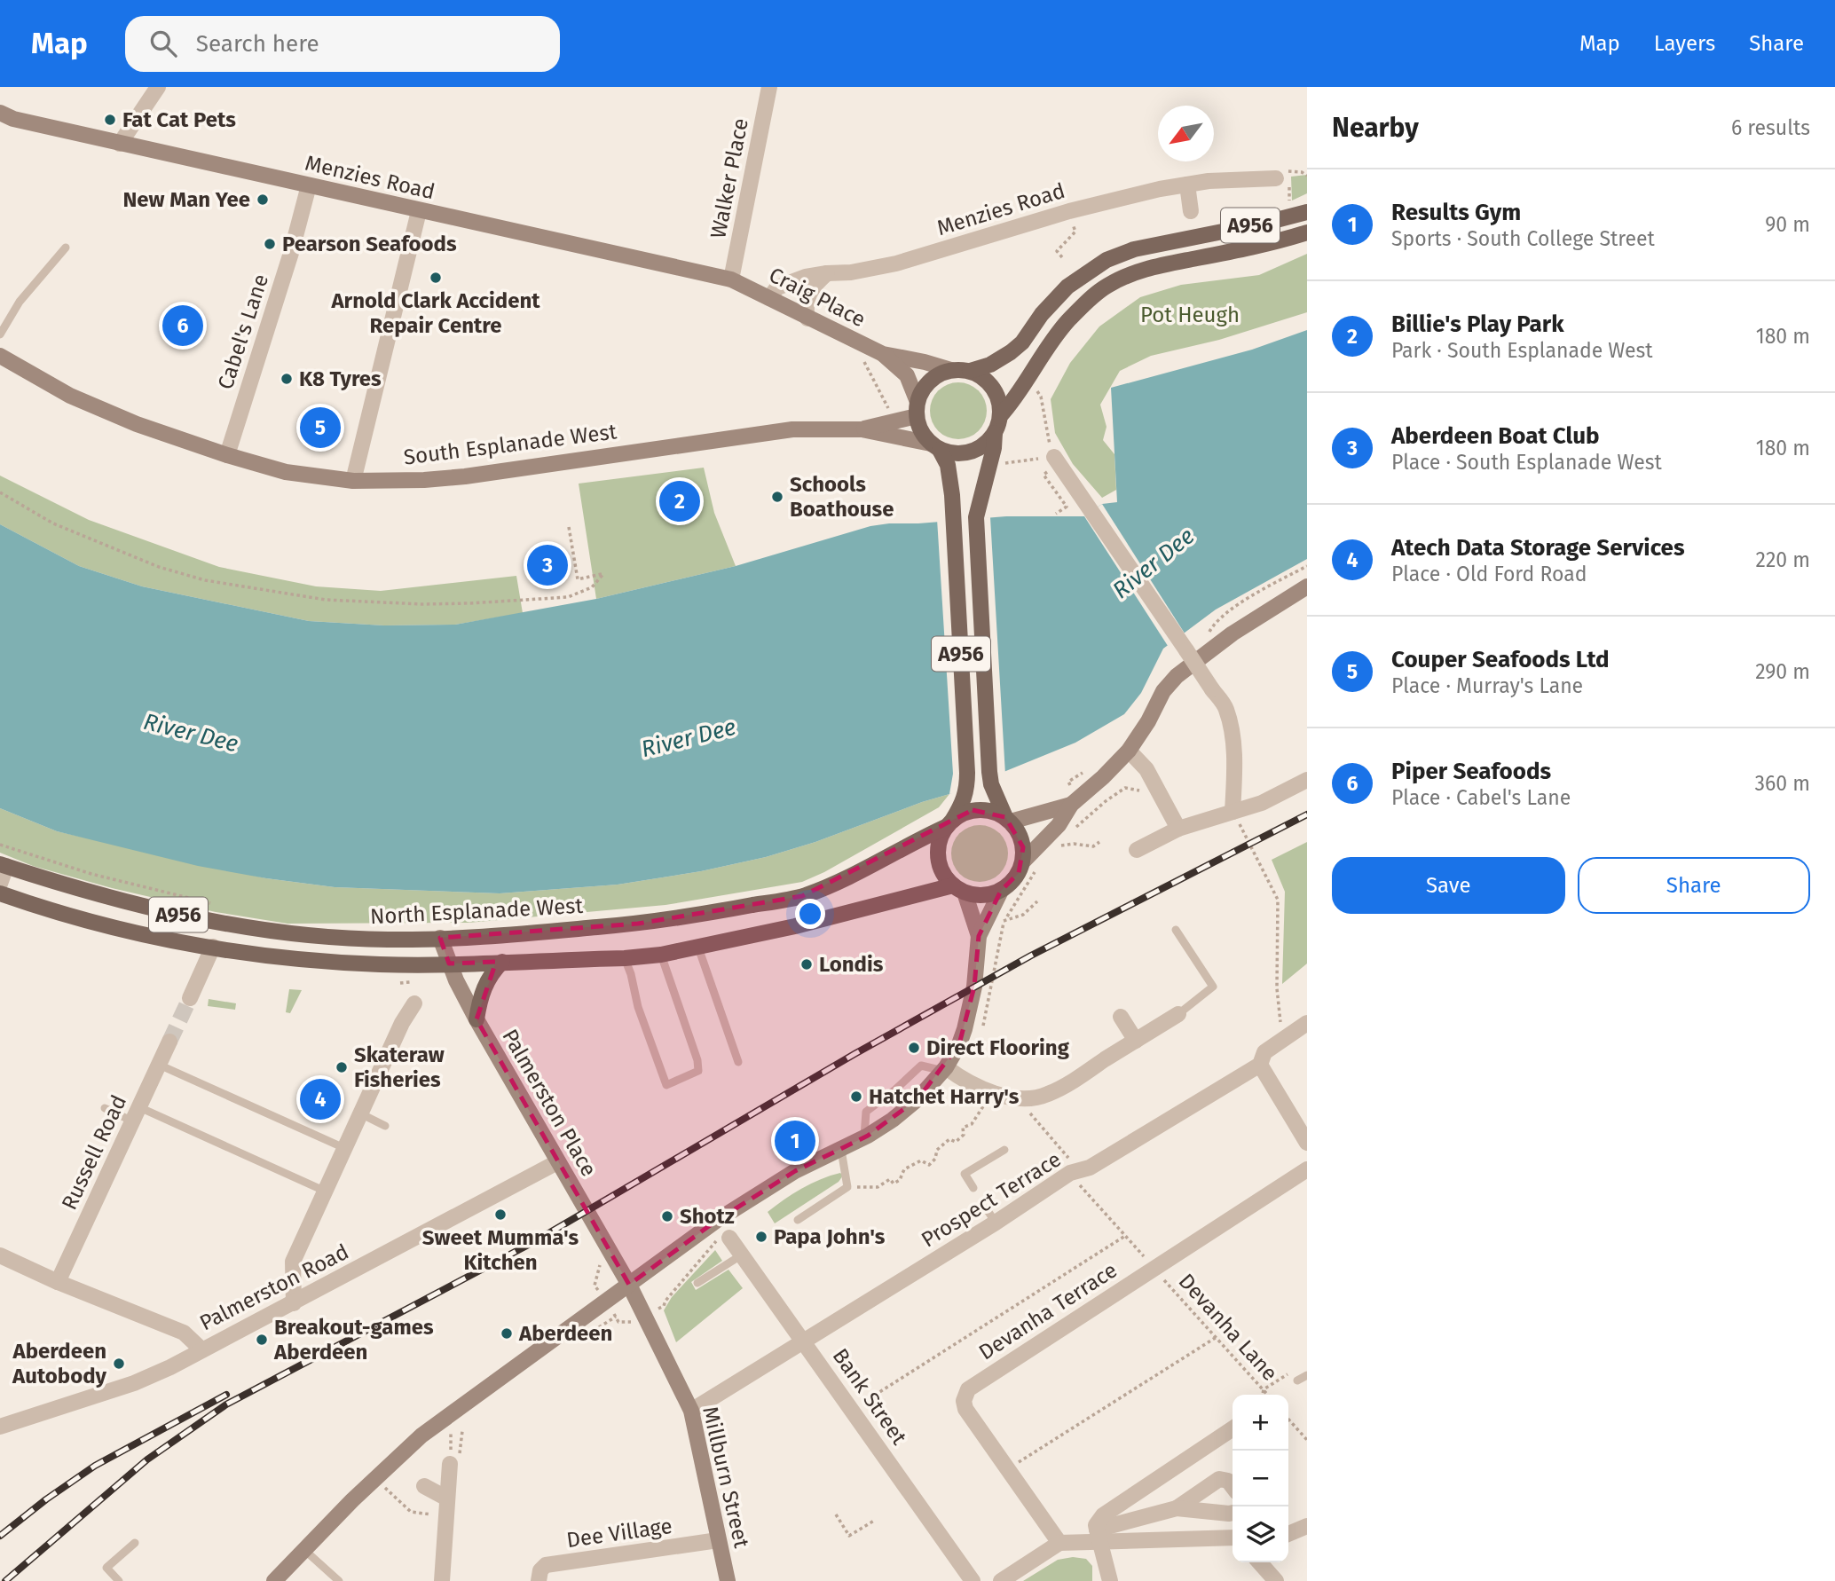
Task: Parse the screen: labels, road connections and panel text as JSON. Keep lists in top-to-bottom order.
{
  "streets": {
    "main road": ["A956", "North Esplanade West"],
    "street": [
      "Menzies Road",
      "Walker Place",
      "Craig Place",
      "Cabel's Lane",
      "South Esplanade West",
      "Palmerston Place",
      "Russell Road",
      "Prospect Terrace",
      "Palmerston Road",
      "Devanha Terrace",
      "Bank Street",
      "Millburn Street",
      "Dee Village"
    ],
    "path": ["Devanha Lane"]
  },
  "crossings": [
    ["Menzies Road", "Walker Place"],
    ["Menzies Road", "Craig Place"],
    ["Menzies Road", "Cabel's Lane"],
    ["Walker Place", "Craig Place"],
    ["A956", "Craig Place"],
    ["A956", "South Esplanade West"],
    ["A956", "North Esplanade West"],
    ["A956", "Palmerston Place"],
    ["Craig Place", "South Esplanade West"],
    ["Cabel's Lane", "South Esplanade West"],
    ["North Esplanade West", "Palmerston Place"],
    ["Palmerston Place", "Palmerston Road"],
    ["Palmerston Place", "Millburn Street"],
    ["Prospect Terrace", "Devanha Lane"],
    ["Prospect Terrace", "Bank Street"],
    ["Prospect Terrace", "Millburn Street"],
    ["Devanha Terrace", "Devanha Lane"],
    ["Millburn Street", "Dee Village"]
  ],
  "water": ["River Dee"],
  "parks": ["Pot Heugh"],
  "places": [
    "Fat Cat Pets",
    "New Man Yee",
    "Pearson Seafoods",
    "Arnold Clark Accident Repair Centre",
    "K8 Tyres",
    "Schools Boathouse",
    "Londis",
    "Direct Flooring",
    "Skateraw Fisheries",
    "Hatchet Harry's",
    "Sweet Mumma's Kitchen",
    "Shotz",
    "Papa John's",
    "Aberdeen",
    "Breakout-games Aberdeen",
    "Aberdeen Autobody"
  ],
  "north": "bottom left",
  "page": {
    "header": "Map",
    "search": "Search here",
    "nav": ["Map", "Layers", "Share"],
    "heading": ["Nearby", "6 results"],
    "list": [
      {
        "mark": "1",
        "name": "Results Gym",
        "note": "Sports · South College Street",
        "value": "90 m"
      },
      {
        "mark": "2",
        "name": "Billie's Play Park",
        "note": "Park · South Esplanade West",
        "value": "180 m"
      },
      {
        "mark": "3",
        "name": "Aberdeen Boat Club",
        "note": "Place · South Esplanade West",
        "value": "180 m"
      },
      {
        "mark": "4",
        "name": "Atech Data Storage Services",
        "note": "Place · Old Ford Road",
        "value": "220 m"
      },
      {
        "mark": "5",
        "name": "Couper Seafoods Ltd",
        "note": "Place · Murray's Lane",
        "value": "290 m"
      },
      {
        "mark": "6",
        "name": "Piper Seafoods",
        "note": "Place · Cabel's Lane",
        "value": "360 m"
      }
    ],
    "pins": [
      "6",
      "5",
      "2",
      "3",
      "4",
      "1"
    ],
    "buttons": ["Save", "Share"],
    "map_buttons": ["+", "−"]
  }
}
